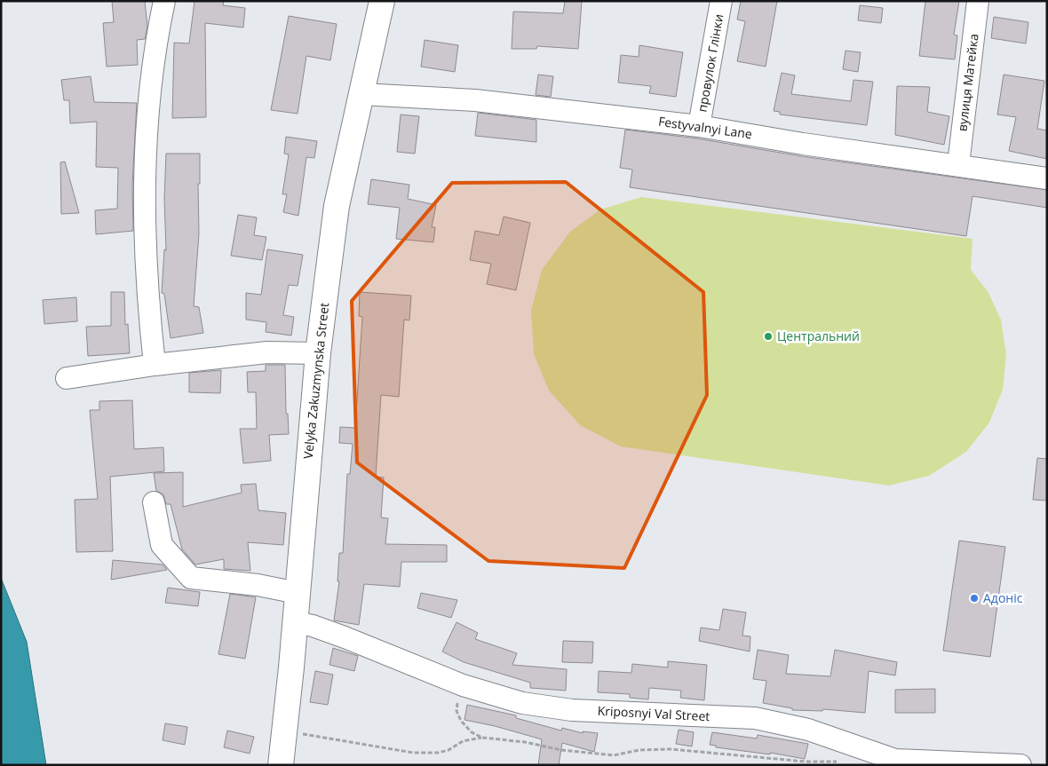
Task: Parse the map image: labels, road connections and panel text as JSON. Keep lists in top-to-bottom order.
{
  "streets": {
    "street": [
      "провулок Глінки",
      "вулиця Матейка",
      "Festyvalnyi Lane",
      "Velyka Zakuzmynska Street",
      "Kriposnyi Val Street"
    ]
  },
  "crossings": [
    ["провулок Глінки", "Festyvalnyi Lane"],
    ["вулиця Матейка", "Festyvalnyi Lane"],
    ["Festyvalnyi Lane", "Velyka Zakuzmynska Street"],
    ["Velyka Zakuzmynska Street", "Kriposnyi Val Street"]
  ],
  "places": ["Центральний", "Адоніс"]
}
